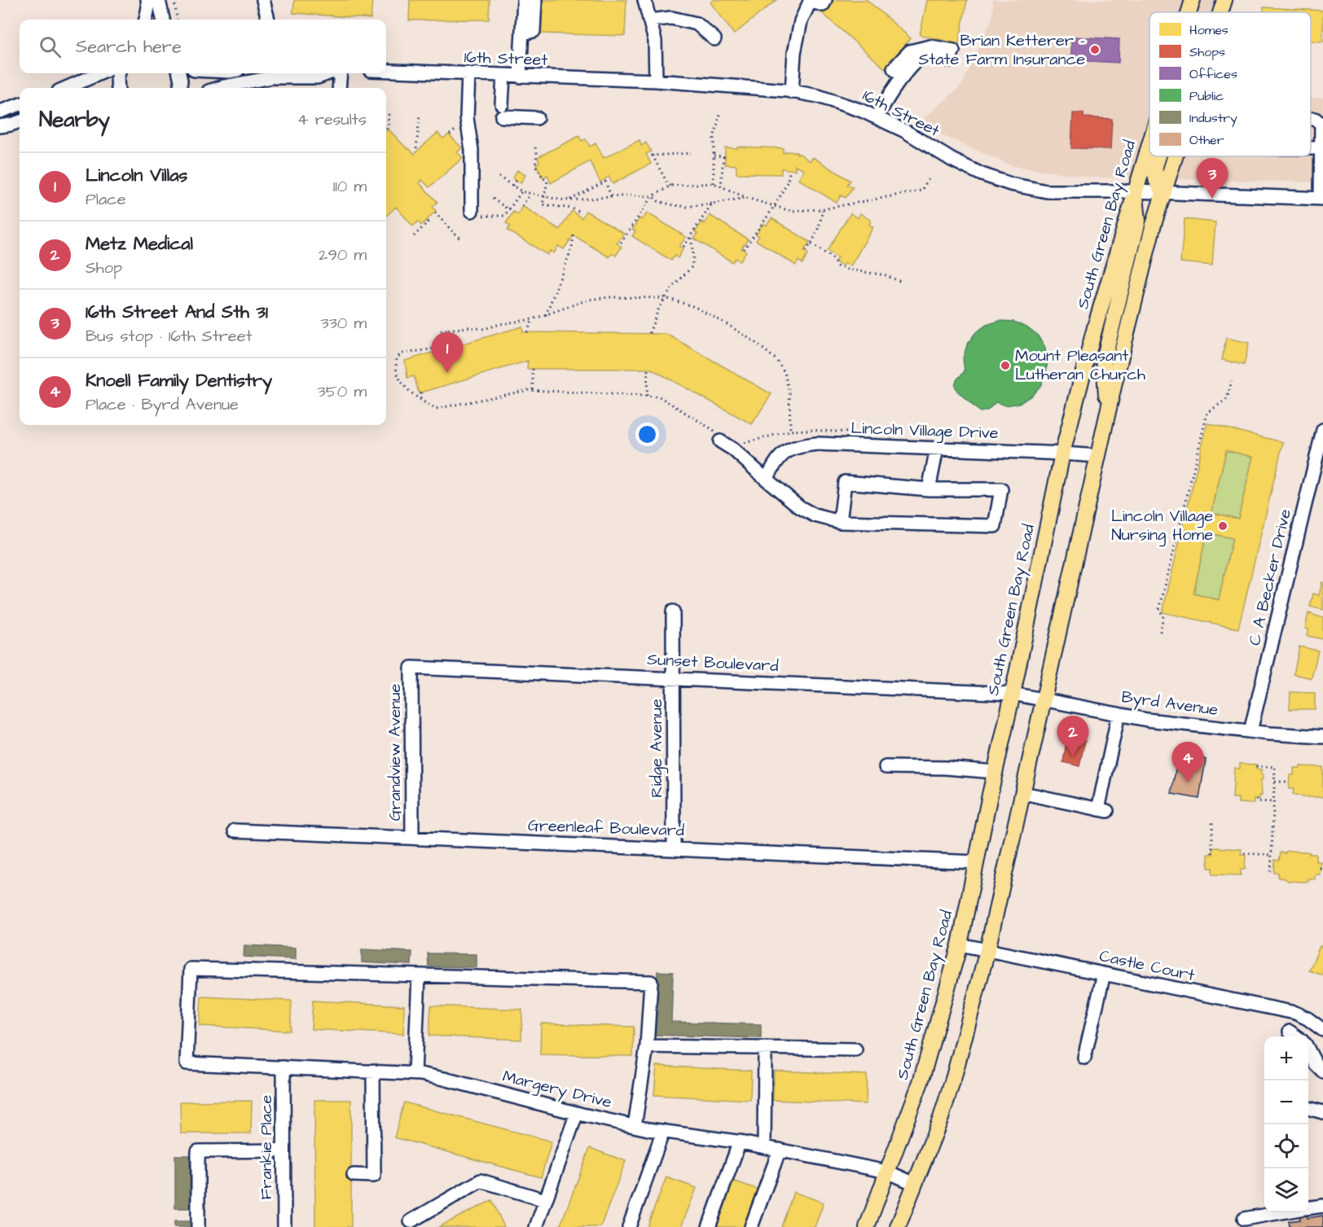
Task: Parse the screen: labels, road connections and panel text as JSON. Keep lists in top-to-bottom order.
{
  "streets": {
    "main road": ["South Green Bay Road"],
    "street": [
      "16th Street",
      "Lincoln Village Drive",
      "C A Becker Drive",
      "Sunset Boulevard",
      "Byrd Avenue",
      "Ridge Avenue",
      "Grandview Avenue",
      "Greenleaf Boulevard",
      "Castle Court",
      "Margery Drive",
      "Frankie Place"
    ]
  },
  "crossings": [
    ["16th Street", "South Green Bay Road"],
    ["South Green Bay Road", "Lincoln Village Drive"],
    ["South Green Bay Road", "Sunset Boulevard"],
    ["South Green Bay Road", "Byrd Avenue"],
    ["South Green Bay Road", "Greenleaf Boulevard"],
    ["South Green Bay Road", "Castle Court"],
    ["South Green Bay Road", "Margery Drive"],
    ["C A Becker Drive", "Byrd Avenue"],
    ["Sunset Boulevard", "Byrd Avenue"],
    ["Sunset Boulevard", "Ridge Avenue"],
    ["Sunset Boulevard", "Grandview Avenue"],
    ["Ridge Avenue", "Greenleaf Boulevard"],
    ["Grandview Avenue", "Greenleaf Boulevard"],
    ["Margery Drive", "Frankie Place"]
  ],
  "places": ["Brian Ketterer - State Farm Insurance", "Mount Pleasant Lutheran Church", "Lincoln Village Nursing Home"],
  "legend": [
    "Homes",
    "Shops",
    "Offices",
    "Public",
    "Industry",
    "Other"
  ],
  "page": {
    "search": "Search here",
    "heading": ["Nearby", "4 results"],
    "list": [
      {
        "mark": "1",
        "name": "Lincoln Villas",
        "note": "Place",
        "value": "110 m"
      },
      {
        "mark": "2",
        "name": "Metz Medical",
        "note": "Shop",
        "value": "290 m"
      },
      {
        "mark": "3",
        "name": "16th Street And Sth 31",
        "note": "Bus stop · 16th Street",
        "value": "330 m"
      },
      {
        "mark": "4",
        "name": "Knoell Family Dentistry",
        "note": "Place · Byrd Avenue",
        "value": "350 m"
      }
    ],
    "pins": [
      "3",
      "1",
      "2",
      "4"
    ],
    "map_buttons": ["+", "−"]
  }
}
